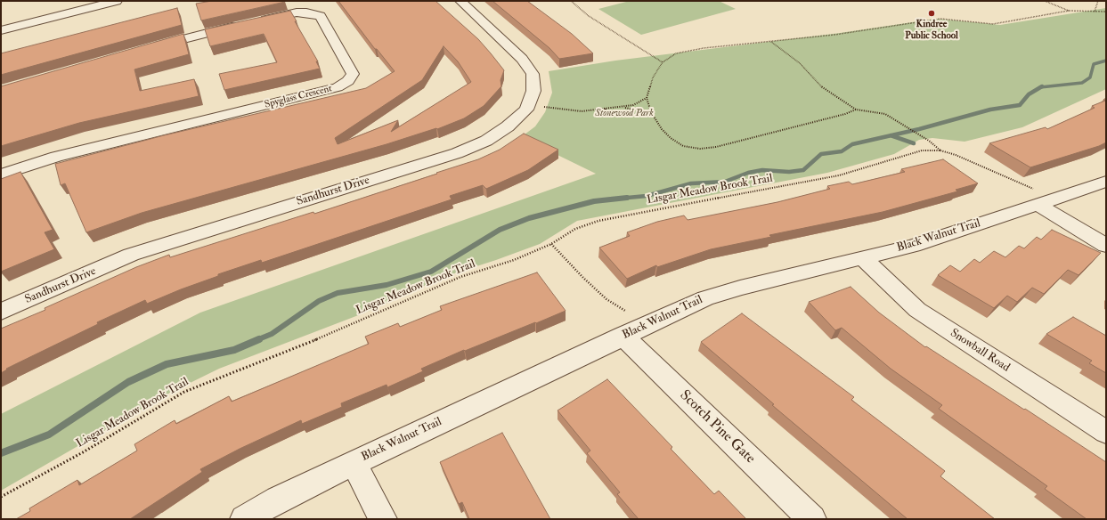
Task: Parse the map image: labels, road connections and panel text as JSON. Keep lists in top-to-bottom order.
{
  "streets": {
    "street": [
      "Spyglass Crescent",
      "Sandhurst Drive",
      "Black Walnut Trail",
      "Snowball Road",
      "Scotch Pine Gate"
    ],
    "path": ["Lisgar Meadow Brook Trail"]
  },
  "crossings": [
    ["Black Walnut Trail", "Snowball Road"],
    ["Black Walnut Trail", "Scotch Pine Gate"]
  ],
  "parks": ["Stonewood Park"],
  "places": ["Kindree Public School"]
}
